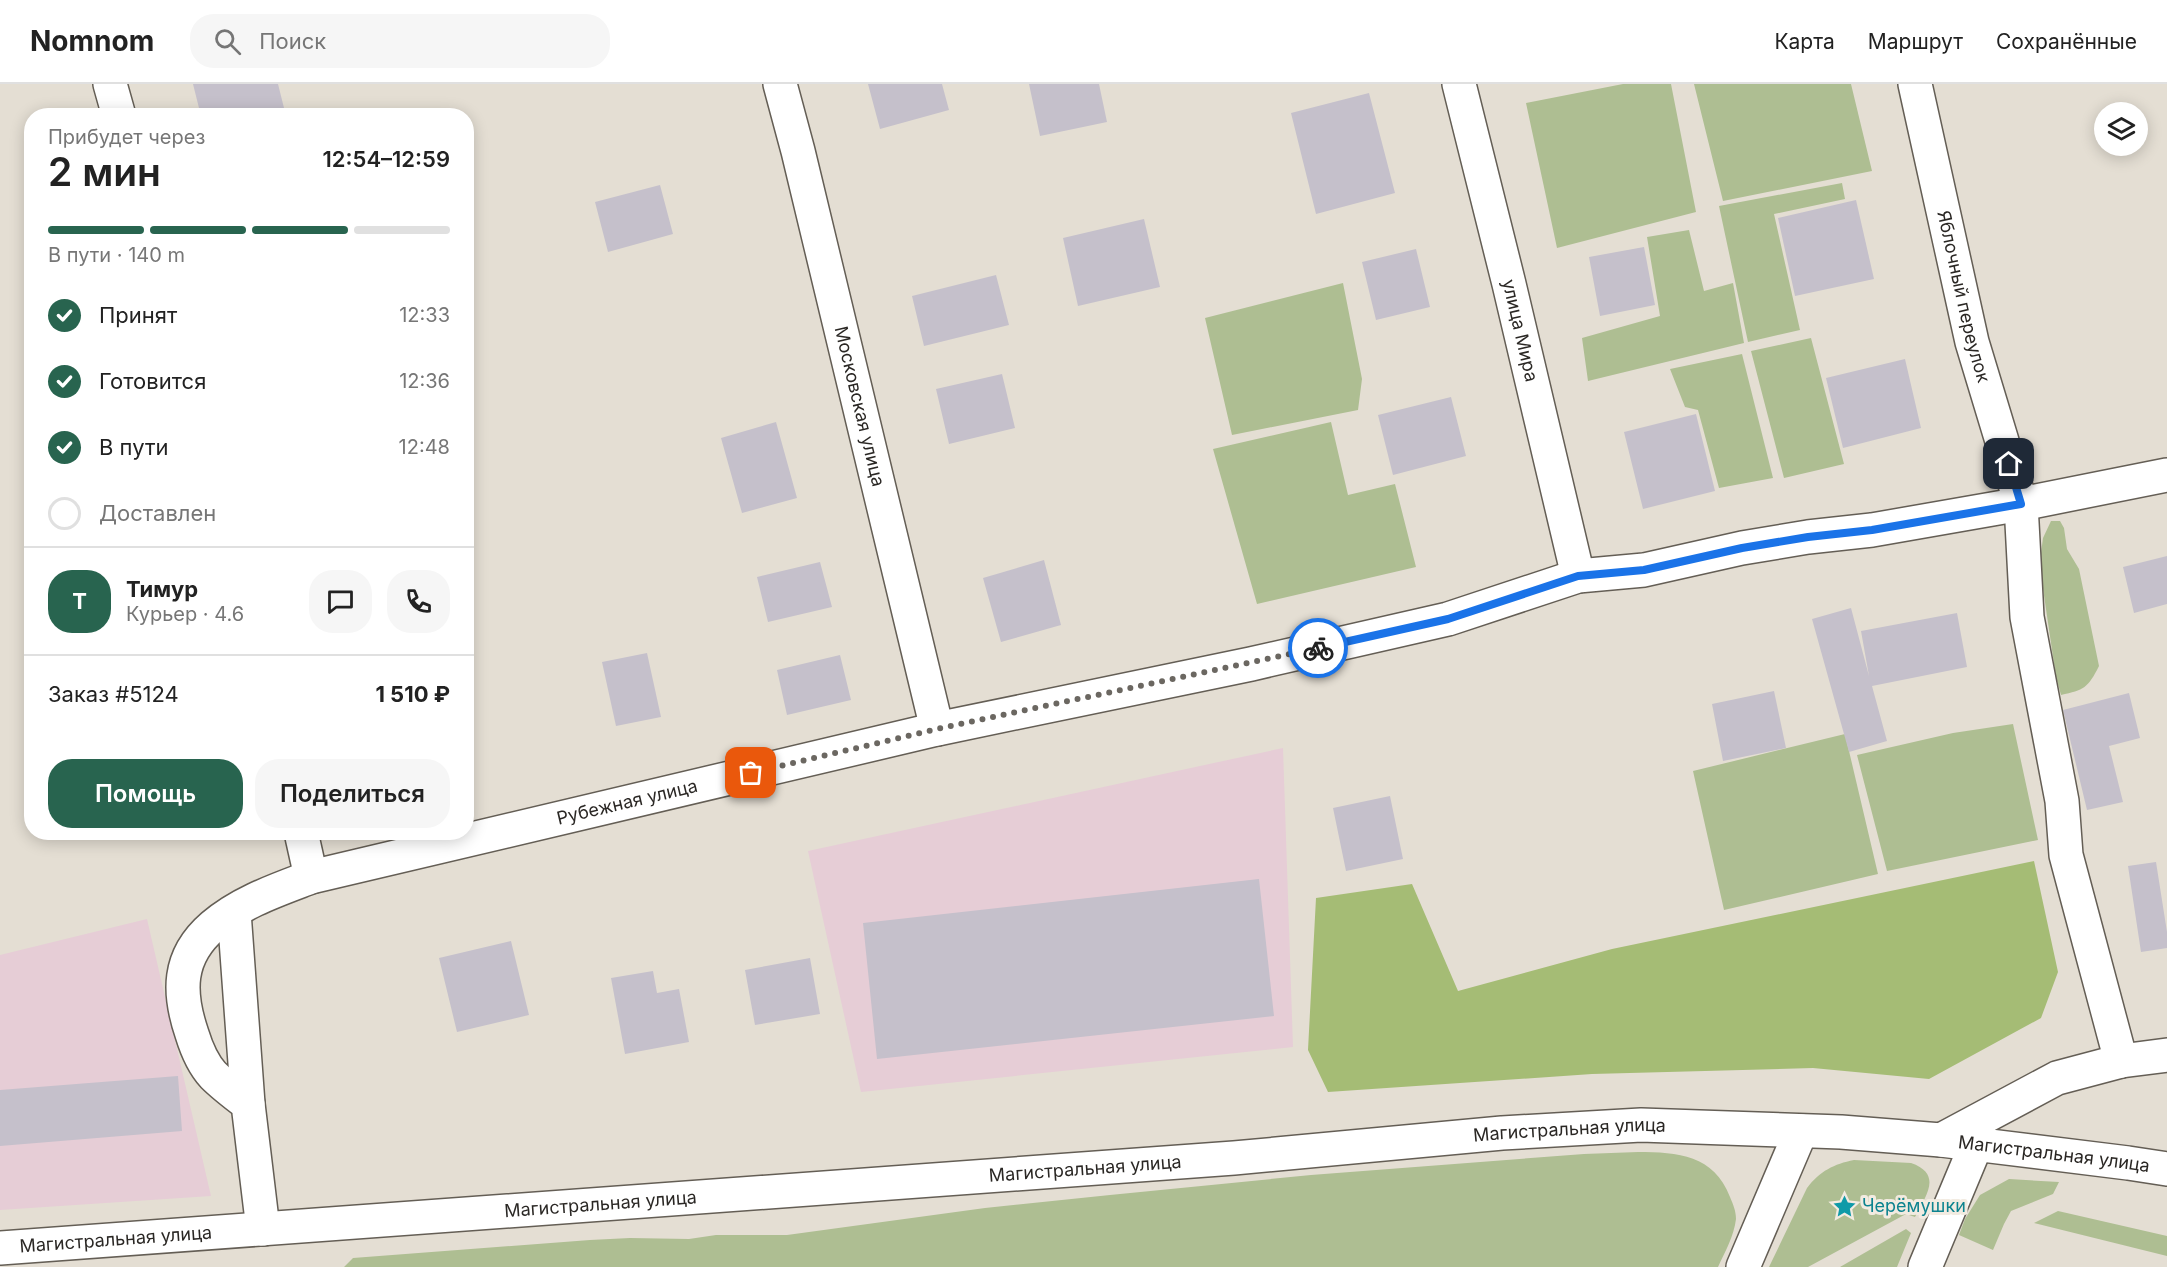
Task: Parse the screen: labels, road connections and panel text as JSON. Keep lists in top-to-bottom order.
{
  "streets": {
    "street": [
      "Яблочный переулок",
      "улица Мира",
      "Московская улица",
      "Рубежная улица",
      "Магистральная улица"
    ]
  },
  "crossings": [
    ["Яблочный переулок", "Рубежная улица"],
    ["улица Мира", "Рубежная улица"],
    ["Московская улица", "Рубежная улица"]
  ],
  "places": {
    "place": ["Черёмушки"]
  },
  "page": {
    "header": "Nomnom",
    "search": "Поиск",
    "nav": ["Карта", "Маршрут", "Сохранённые"],
    "heading": ["2 мин", "Прибудет через", "12:54–12:59"],
    "panel": [
      "Тимур",
      "Курьер · 4.6",
      "Заказ #5124",
      "1 510 ₽"
    ],
    "bar": "В пути · 140 m",
    "list": [
      ["Принят", "12:33"],
      ["Готовится", "12:36"],
      ["В пути", "12:48"],
      "Доставлен"
    ],
    "round": "Т",
    "buttons": ["Помощь", "Поделиться"]
  }
}
